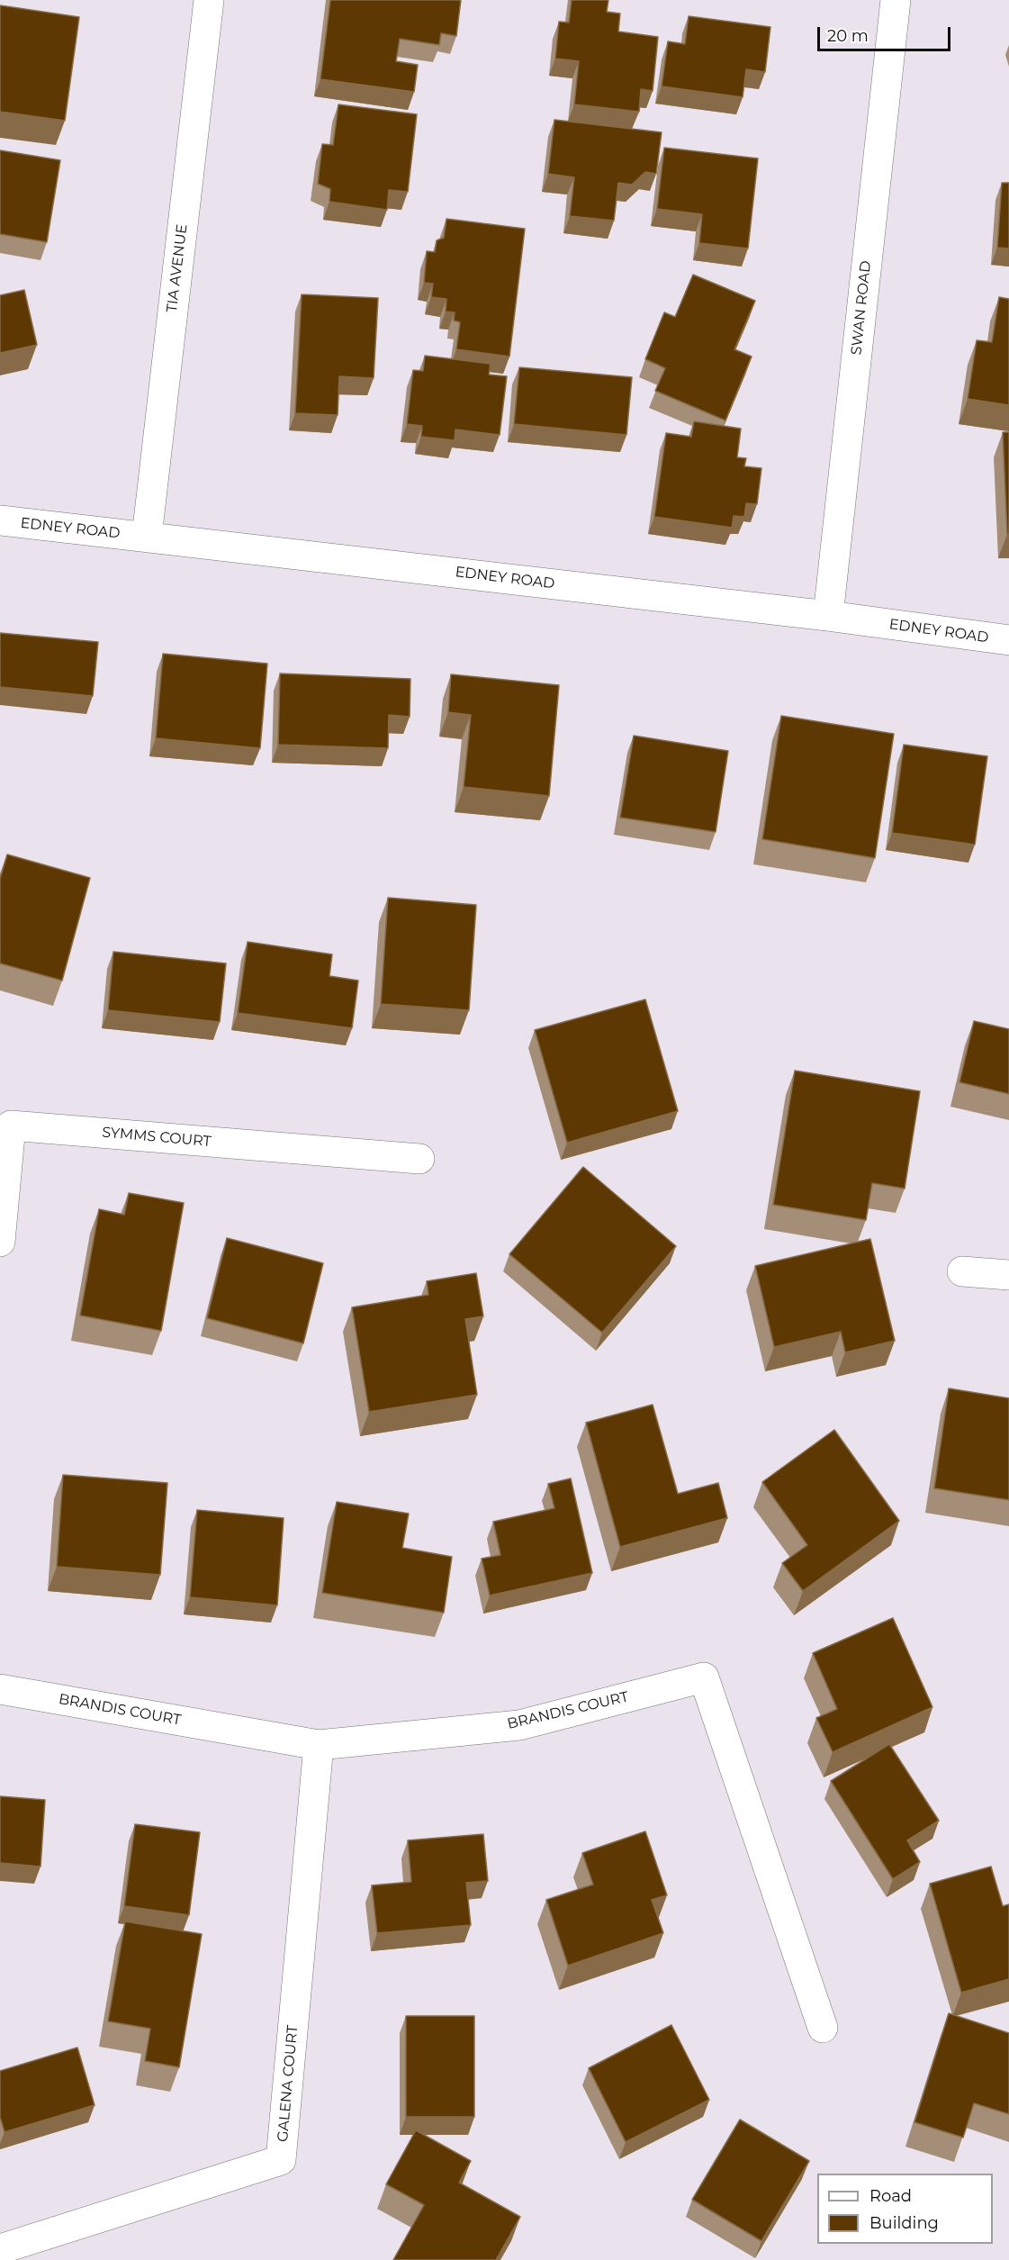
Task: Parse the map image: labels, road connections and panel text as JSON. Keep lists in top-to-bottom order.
{
  "streets": {
    "street": [
      "TIA AVENUE",
      "SWAN ROAD",
      "EDNEY ROAD",
      "SYMMS COURT",
      "BRANDIS COURT",
      "GALENA COURT"
    ]
  },
  "crossings": [
    ["TIA AVENUE", "EDNEY ROAD"],
    ["SWAN ROAD", "EDNEY ROAD"],
    ["BRANDIS COURT", "GALENA COURT"]
  ],
  "legend": ["Road", "Building"],
  "scale_bar": "20 m"
}
